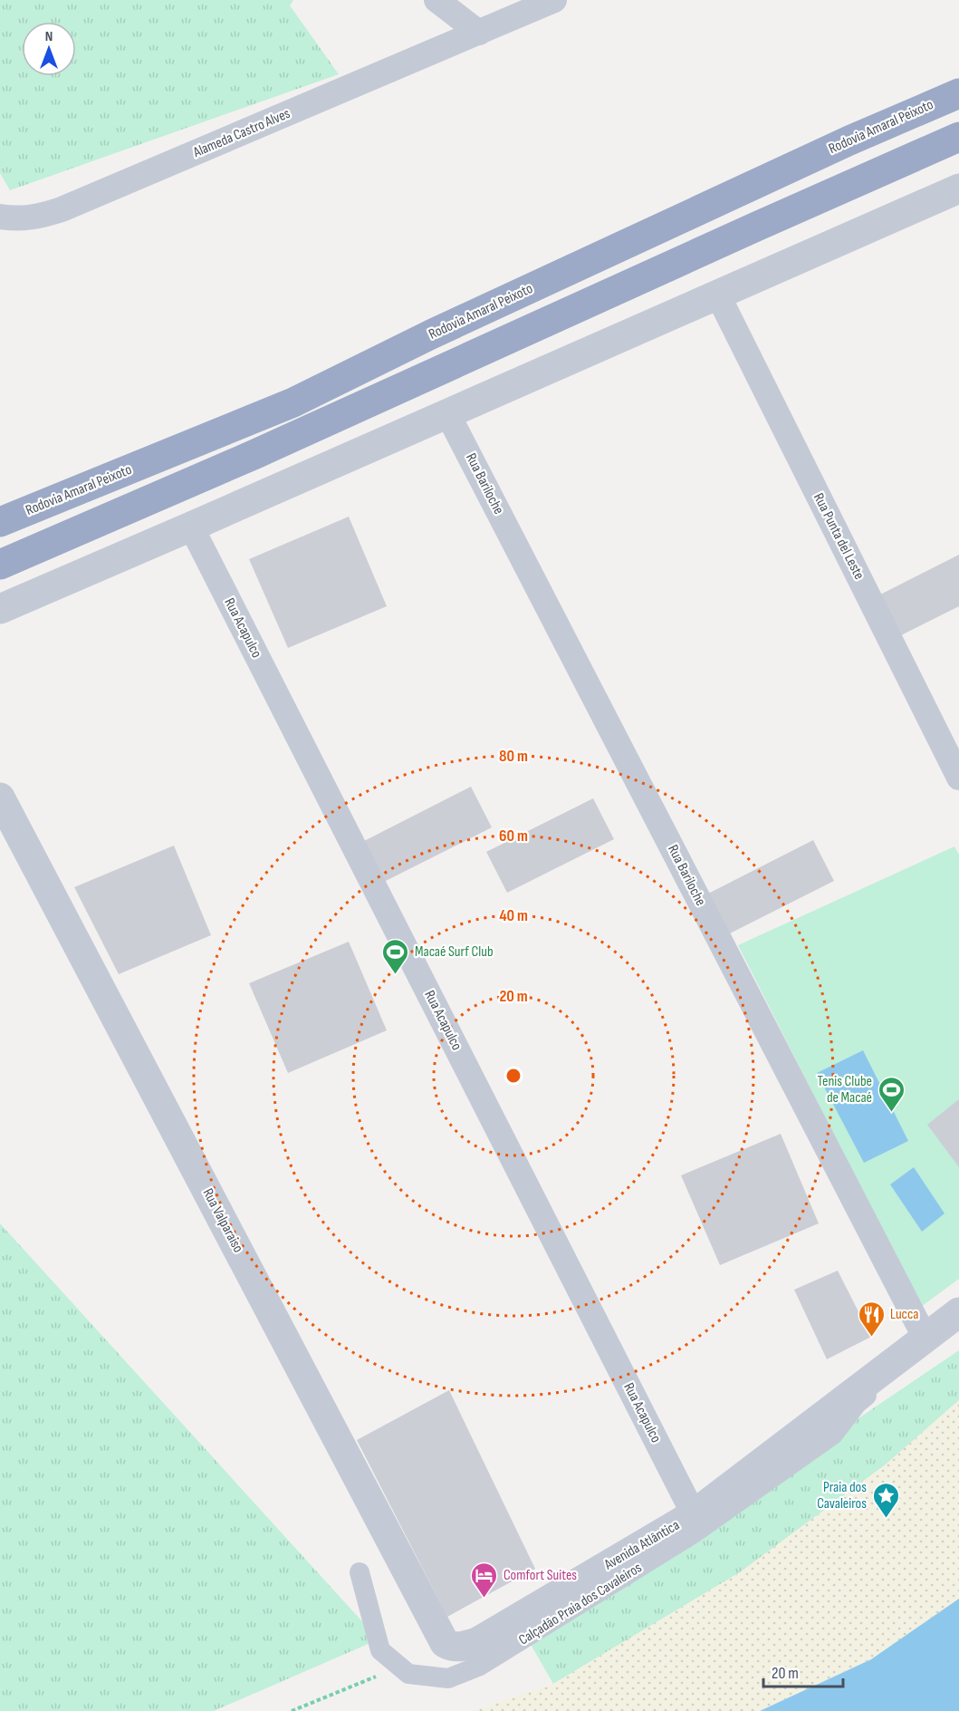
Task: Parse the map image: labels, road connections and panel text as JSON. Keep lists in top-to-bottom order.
{
  "streets": {
    "highway": ["Rodovia Amaral Peixoto"],
    "street": [
      "Alameda Castro Alves",
      "Rua Bariloche",
      "Rua Punta del Leste",
      "Rua Acapulco",
      "Rua Valparaiso",
      "Avenida Atlântica",
      "Calçadão Praia dos Cavaleiros"
    ]
  },
  "crossings": [
    ["Rua Bariloche", "Avenida Atlântica"],
    ["Rua Acapulco", "Avenida Atlântica"],
    ["Rua Valparaiso", "Avenida Atlântica"]
  ],
  "places": {
    "sports": ["Macaé Surf Club", "Tenis Clube de Macaé"],
    "restaurant": ["Lucca"],
    "place": ["Praia dos Cavaleiros"],
    "hotel": ["Comfort Suites"]
  },
  "scale_bar": "20 m",
  "north": "top",
  "rings": [
    "80 m",
    "60 m",
    "40 m",
    "20 m"
  ]
}
